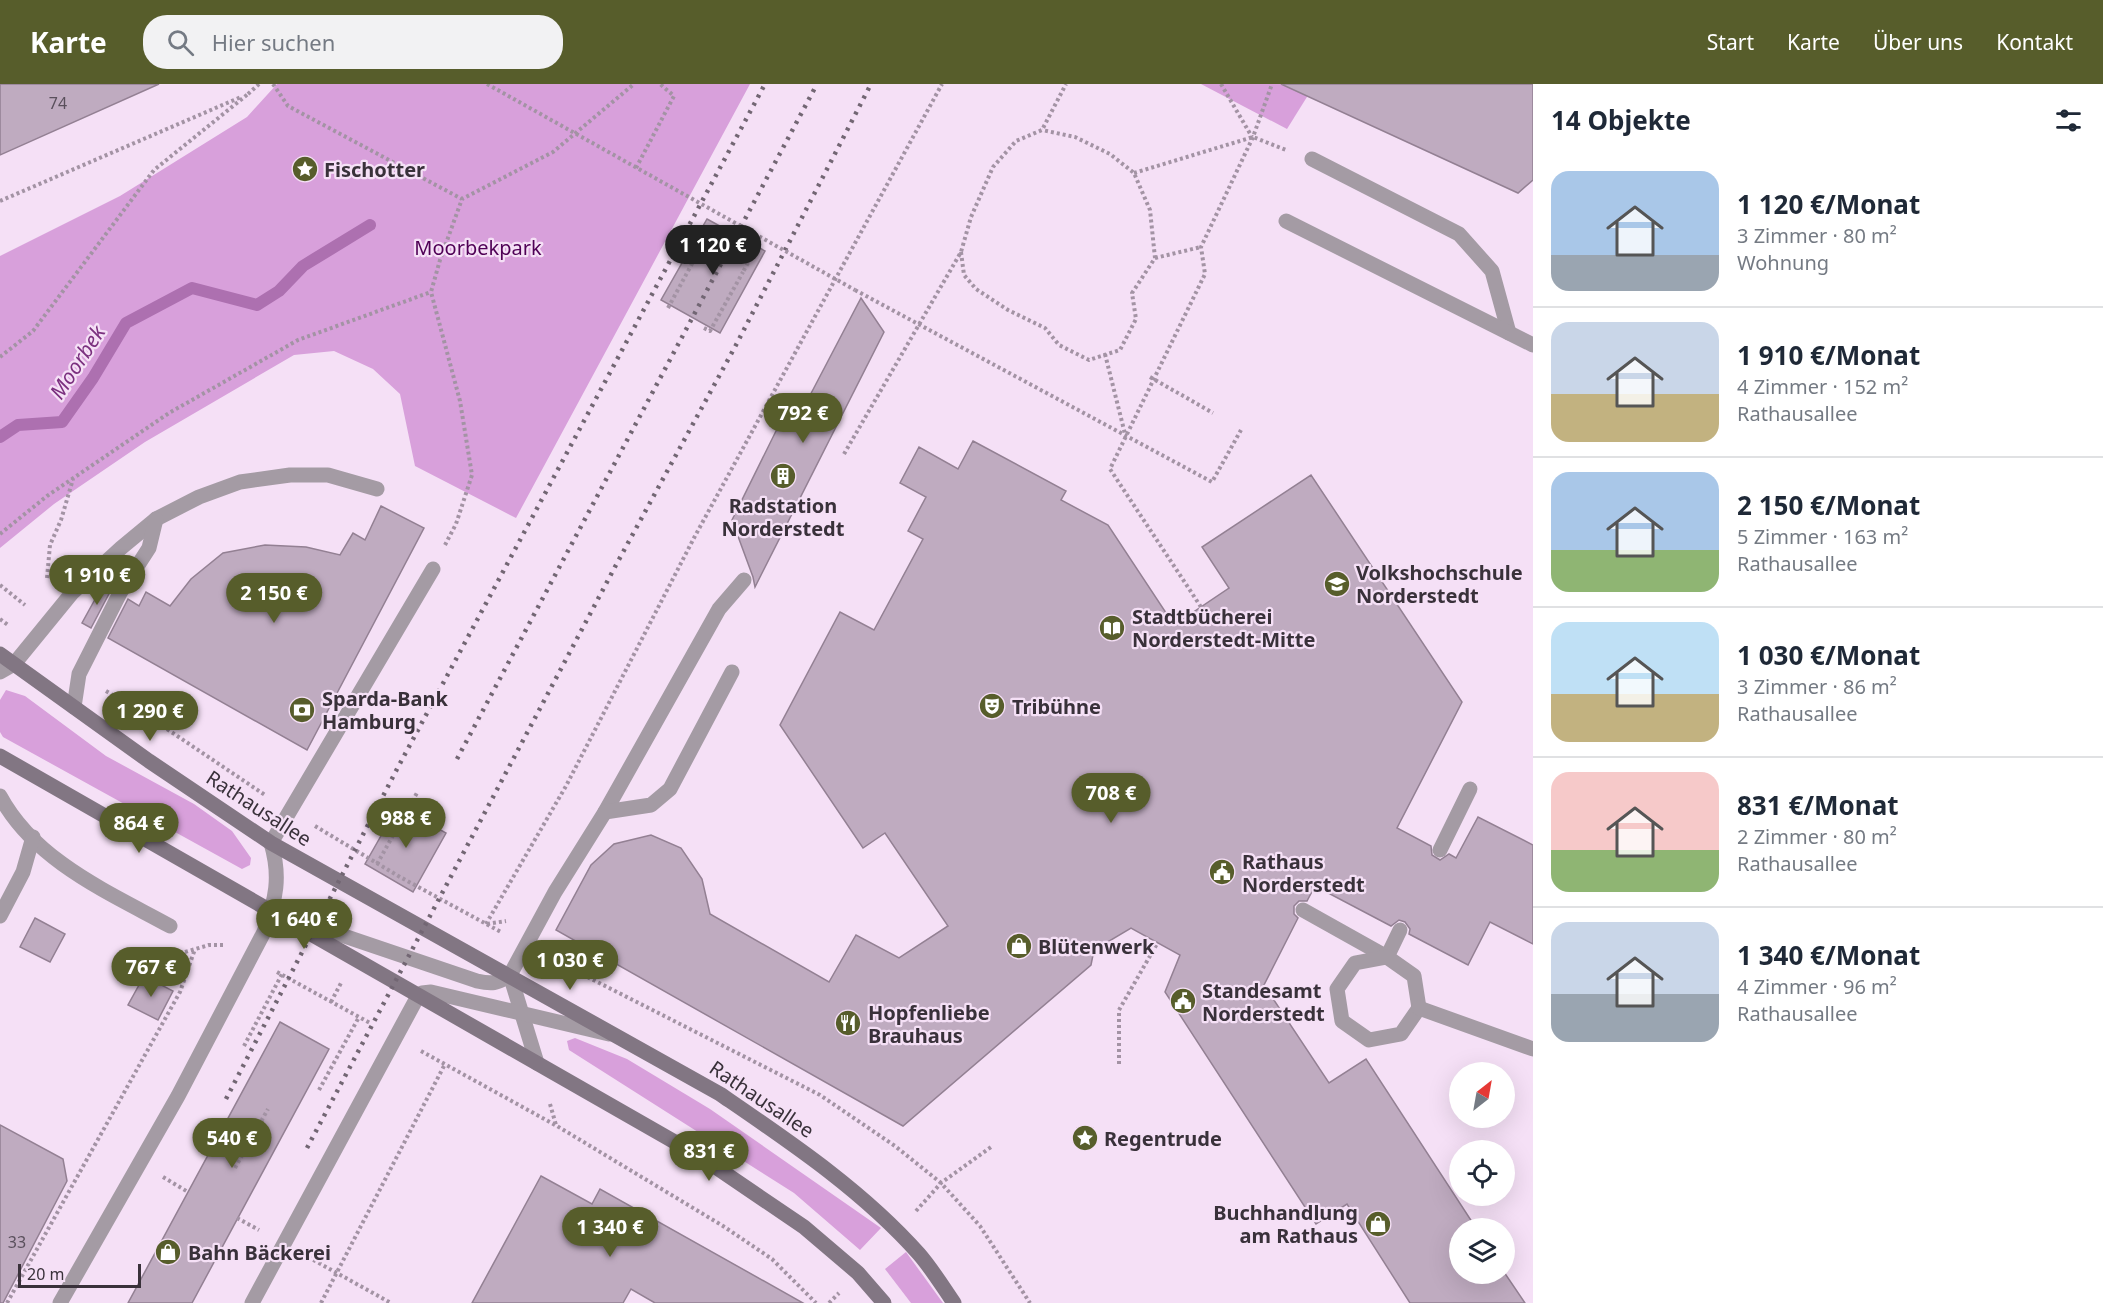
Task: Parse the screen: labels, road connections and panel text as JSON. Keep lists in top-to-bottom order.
{
  "streets": {
    "main road": ["Rathausallee"]
  },
  "water": ["Moorbek"],
  "parks": ["Moorbekpark"],
  "places": {
    "place": ["Fischotter", "Regentrude"],
    "building": ["Radstation Norderstedt"],
    "school or university": ["Volkshochschule Norderstedt"],
    "library": ["Stadtbücherei Norderstedt-Mitte"],
    "theatre": ["Tribühne"],
    "bank": ["Sparda-Bank Hamburg"],
    "public building": ["Rathaus Norderstedt", "Standesamt Norderstedt"],
    "shop": ["Blütenwerk", "Buchhandlung am Rathaus", "Bahn Bäckerei"],
    "restaurant": ["Hopfenliebe Brauhaus"]
  },
  "house_numbers": ["74", "33"],
  "scale_bar": "20 m",
  "north": "top right",
  "page": {
    "header": "Karte",
    "search": "Hier suchen",
    "nav": [
      "Start",
      "Karte",
      "Über uns",
      "Kontakt"
    ],
    "heading": "14 Objekte",
    "list": [
      {
        "name": "1 120 €/Monat",
        "note": "3 Zimmer · 80 m² · Wohnung"
      },
      {
        "name": "1 910 €/Monat",
        "note": "4 Zimmer · 152 m² · Rathausallee"
      },
      {
        "name": "2 150 €/Monat",
        "note": "5 Zimmer · 163 m² · Rathausallee"
      },
      {
        "name": "1 030 €/Monat",
        "note": "3 Zimmer · 86 m² · Rathausallee"
      },
      {
        "name": "831 €/Monat",
        "note": "2 Zimmer · 80 m² · Rathausallee"
      },
      {
        "name": "1 340 €/Monat",
        "note": "4 Zimmer · 96 m² · Rathausallee"
      }
    ],
    "price": [
      "1 120 €",
      "792 €",
      "1 910 €",
      "2 150 €",
      "1 290 €",
      "708 €",
      "988 €",
      "864 €",
      "1 640 €",
      "1 030 €",
      "767 €",
      "540 €",
      "831 €",
      "1 340 €"
    ],
    "scale": "20 m"
  }
}
